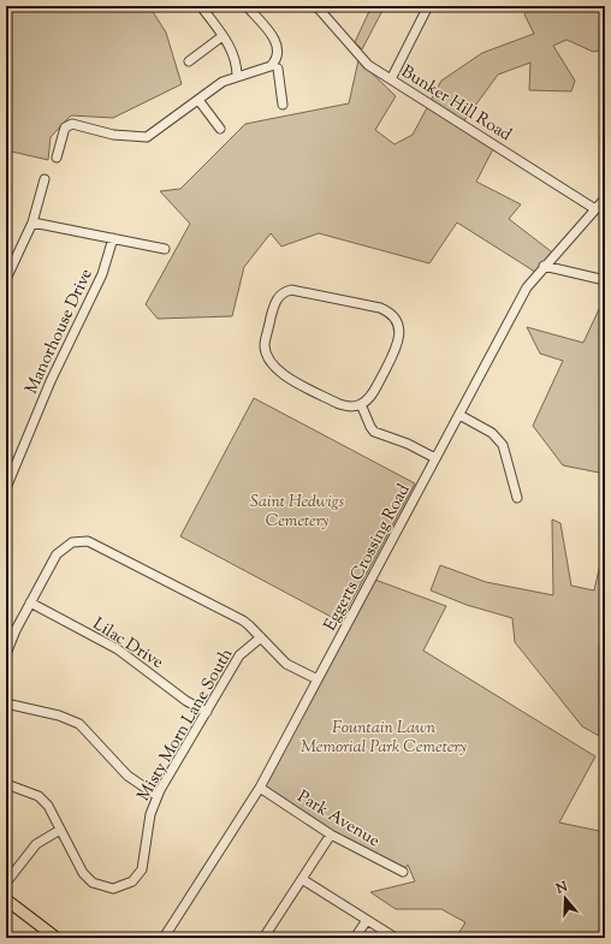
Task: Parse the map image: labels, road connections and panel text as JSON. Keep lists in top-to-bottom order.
{
  "streets": {
    "street": [
      "Bunker Hill Road",
      "Manorhouse Drive",
      "Eggerts Crossing Road",
      "Lilac Drive",
      "Misty Morn Lane South",
      "Park Avenue"
    ]
  },
  "crossings": [
    ["Bunker Hill Road", "Eggerts Crossing Road"],
    ["Eggerts Crossing Road", "Park Avenue"],
    ["Lilac Drive", "Misty Morn Lane South"]
  ],
  "parks": ["Saint Hedwigs Cemetery", "Fountain Lawn Memorial Park Cemetery"],
  "north": "top"
}
